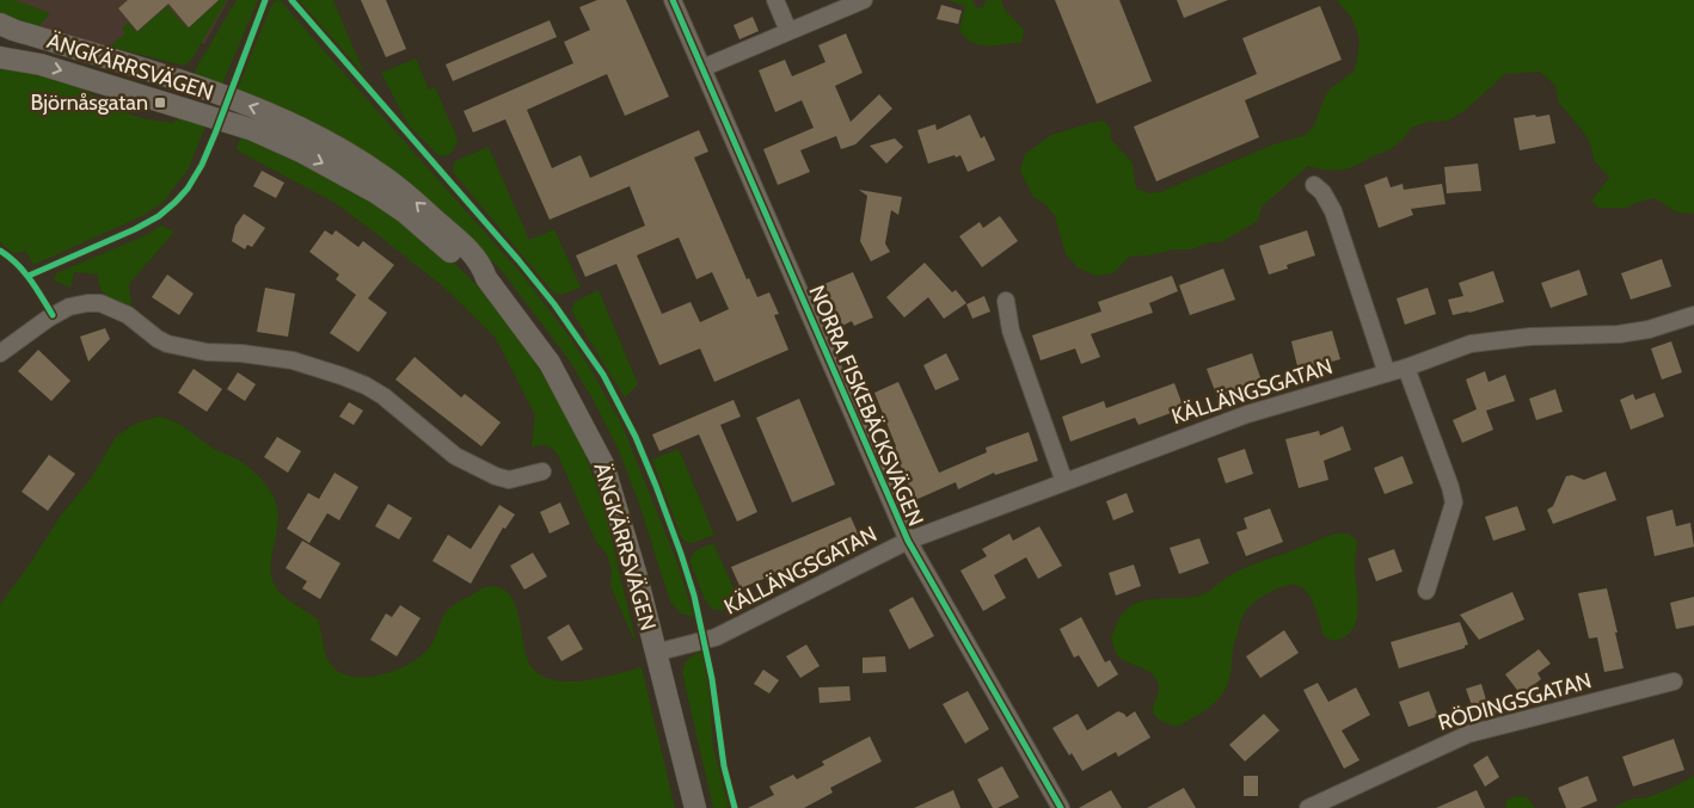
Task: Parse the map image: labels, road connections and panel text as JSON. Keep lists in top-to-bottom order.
{
  "streets": {
    "street": [
      "ÄNGKÄRRSVÄGEN",
      "KÄLLÄNGSGATAN",
      "NORRA FISKEBÄCKSVÄGEN",
      "RÖDINGSGATAN"
    ]
  },
  "crossings": [
    ["ÄNGKÄRRSVÄGEN", "KÄLLÄNGSGATAN"],
    ["KÄLLÄNGSGATAN", "NORRA FISKEBÄCKSVÄGEN"]
  ],
  "places": {
    "transit": ["Björnåsgatan"]
  }
}
